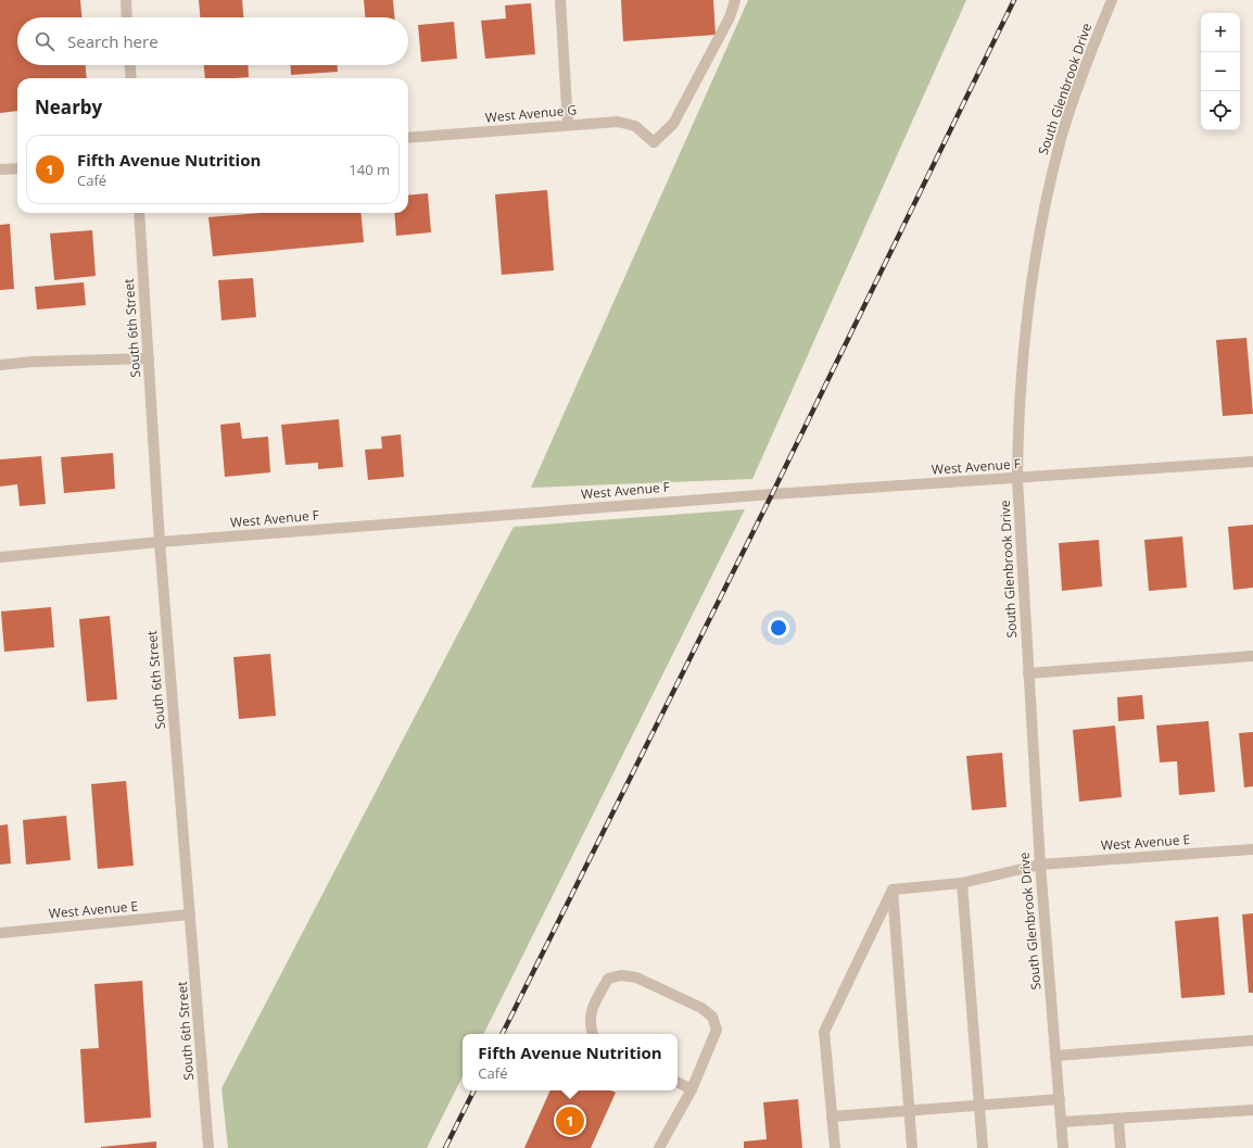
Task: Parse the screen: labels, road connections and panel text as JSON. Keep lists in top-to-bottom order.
{
  "streets": {
    "street": [
      "South Glenbrook Drive",
      "West Avenue G",
      "South 6th Street",
      "West Avenue F",
      "West Avenue E"
    ]
  },
  "crossings": [
    ["South Glenbrook Drive", "West Avenue F"],
    ["South Glenbrook Drive", "West Avenue E"],
    ["South 6th Street", "West Avenue F"],
    ["South 6th Street", "West Avenue E"]
  ],
  "page": {
    "map_buttons": ["+", "−"],
    "search": "Search here",
    "heading": "Nearby",
    "list": [
      {
        "mark": "1",
        "name": "Fifth Avenue Nutrition",
        "note": "Café",
        "value": "140 m"
      }
    ],
    "popup": ["Fifth Avenue Nutrition", "Café"],
    "pins": "1"
  }
}
